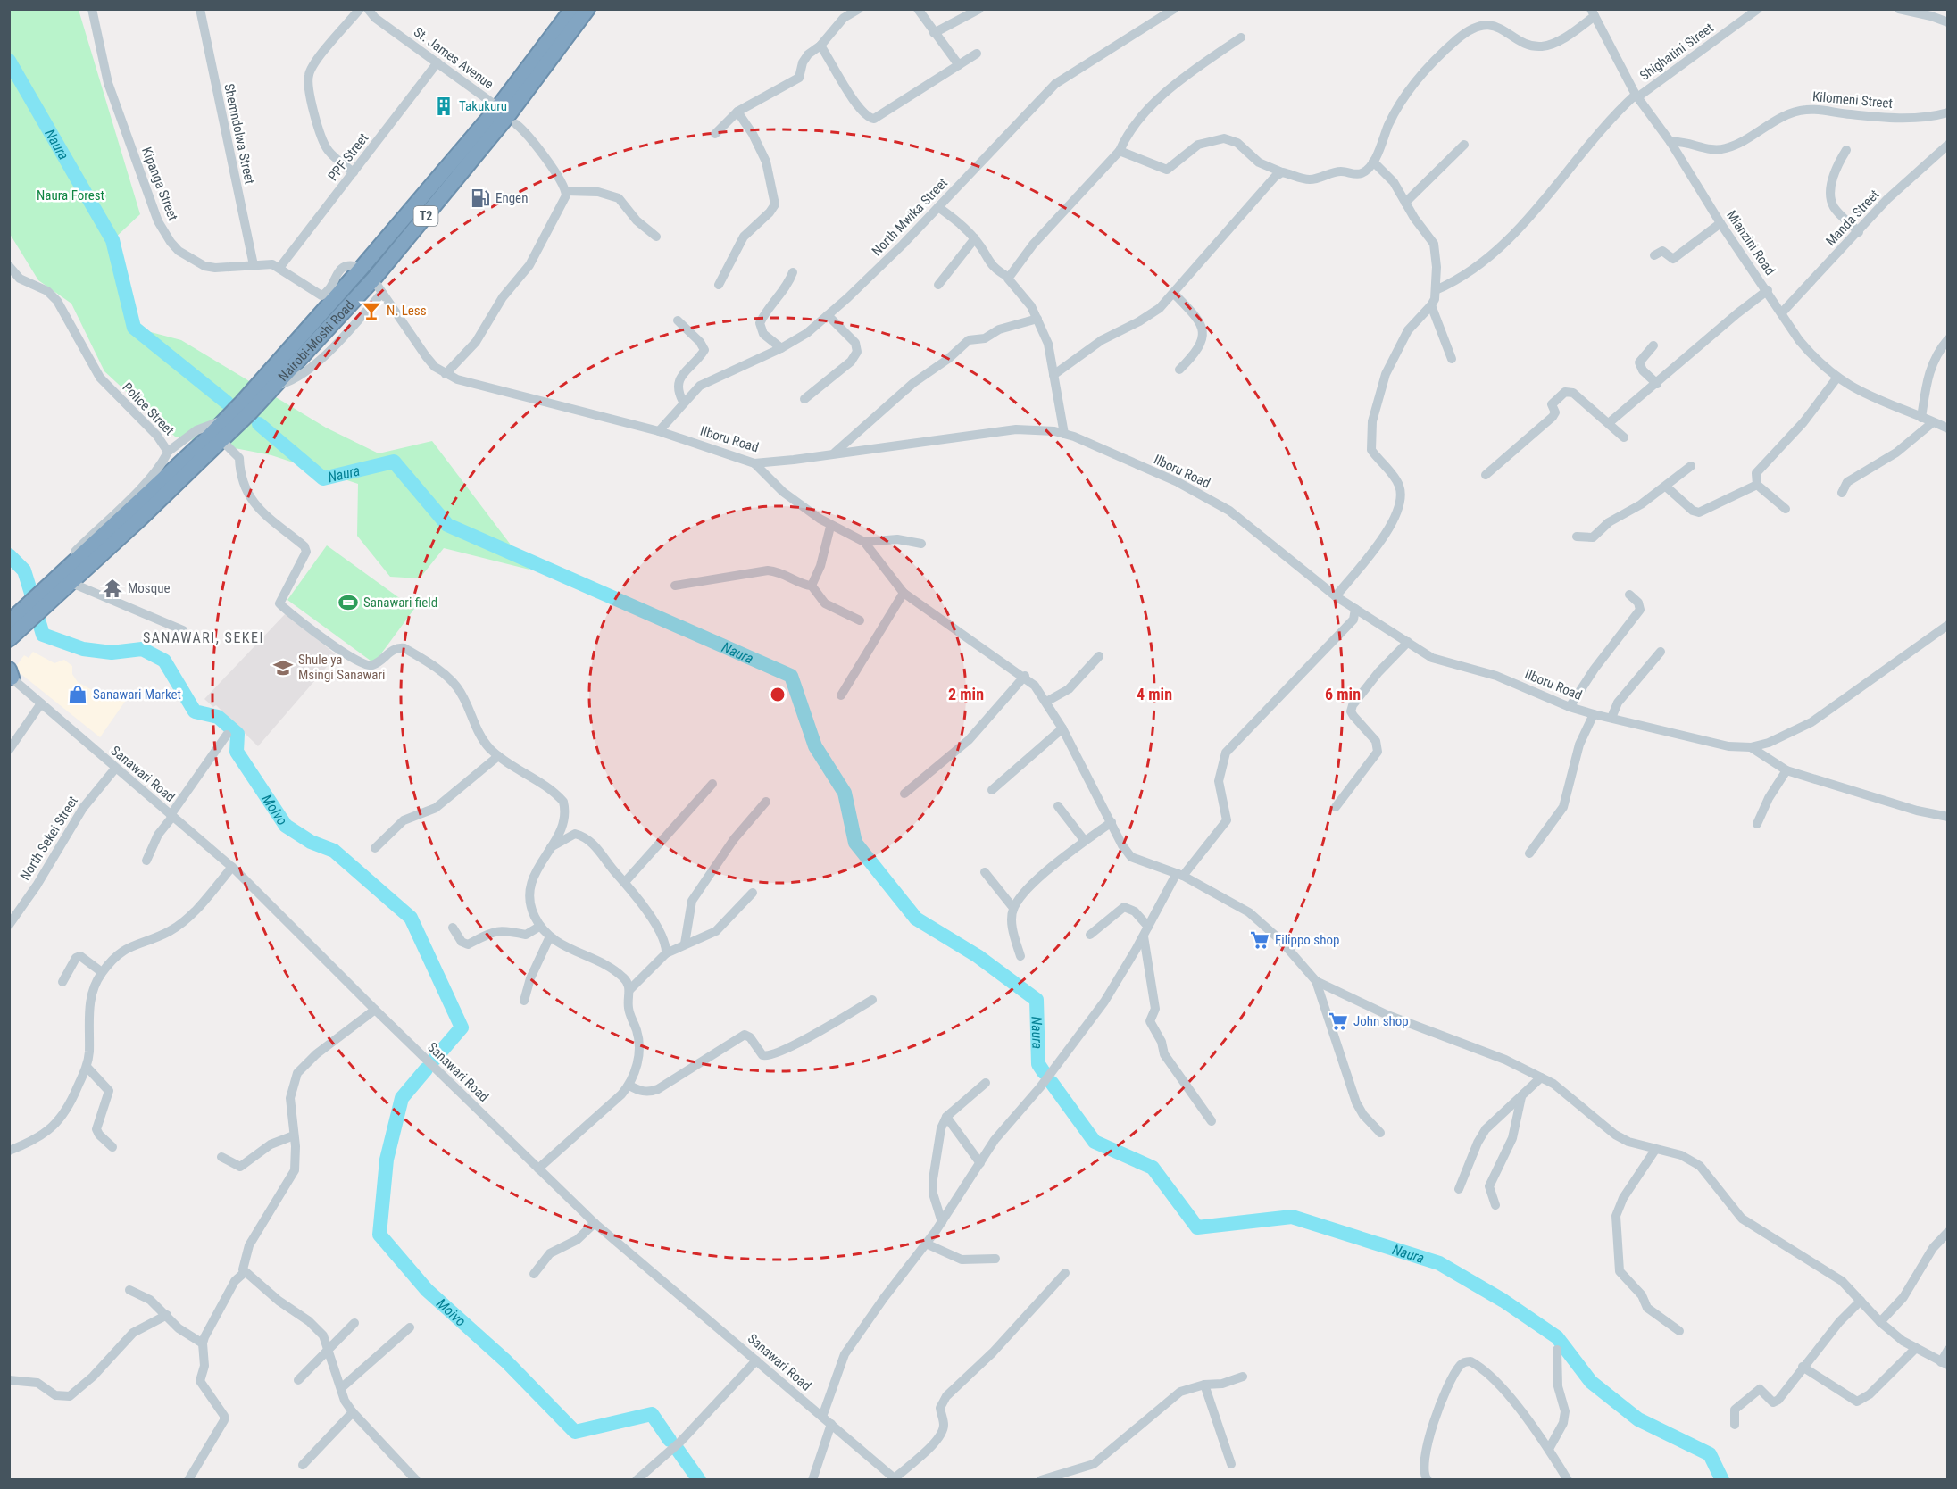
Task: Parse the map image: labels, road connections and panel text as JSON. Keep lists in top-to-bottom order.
{
  "streets": {
    "highway": ["T2", "Nairobi-Moshi Road"],
    "street": [
      "Shighatini Street",
      "St. James Avenue",
      "Kilomeni Street",
      "Shemndolwa Street",
      "PPF Street",
      "Kipanga Street",
      "North Mwika Street",
      "Manda Street",
      "Mianzini Road",
      "Police Street",
      "Ilboru Road",
      "Sanawari Road",
      "North Sekei Street"
    ]
  },
  "crossings": [
    ["Shighatini Street", "Mianzini Road"],
    ["St. James Avenue", "PPF Street"],
    ["St. James Avenue", "Nairobi-Moshi Road"],
    ["Kilomeni Street", "Mianzini Road"],
    ["Shemndolwa Street", "Kipanga Street"],
    ["PPF Street", "Kipanga Street"],
    ["Kipanga Street", "Nairobi-Moshi Road"],
    ["North Mwika Street", "Ilboru Road"],
    ["Manda Street", "Mianzini Road"],
    ["Nairobi-Moshi Road", "Police Street"],
    ["Nairobi-Moshi Road", "Ilboru Road"],
    ["Sanawari Road", "North Sekei Street"]
  ],
  "districts": ["SANAWARI, SEKEI"],
  "water": ["Naura", "Moivo"],
  "parks": ["Naura Forest"],
  "places": {
    "building": ["Takukuru"],
    "fuel station": ["Engen"],
    "bar": ["N. Less"],
    "temple": ["Mosque"],
    "sports": ["Sanawari field"],
    "school or university": ["Shule ya Msingi Sanawari"],
    "shop": ["Sanawari Market"],
    "supermarket": ["Filippo shop", "John shop"]
  },
  "rings": ["2 min", "4 min", "6 min"]
}
